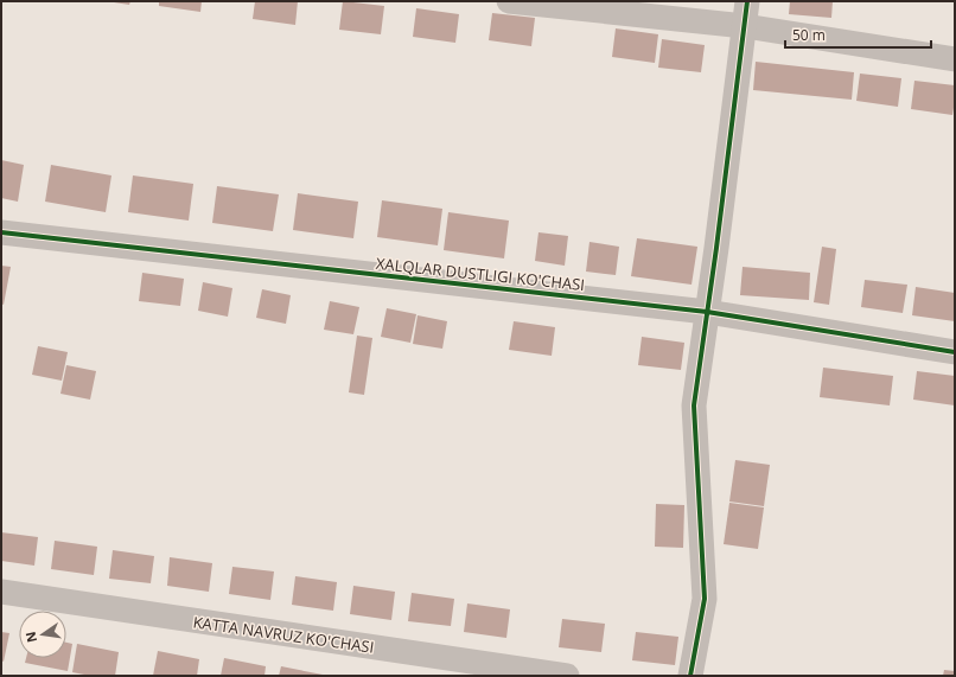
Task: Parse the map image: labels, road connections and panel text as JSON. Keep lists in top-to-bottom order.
{
  "streets": {
    "street": ["XALQLAR DUSTLIGI KO'CHASI", "KATTA NAVRUZ KO'CHASI"]
  },
  "scale_bar": "50 m",
  "north": "left"
}
